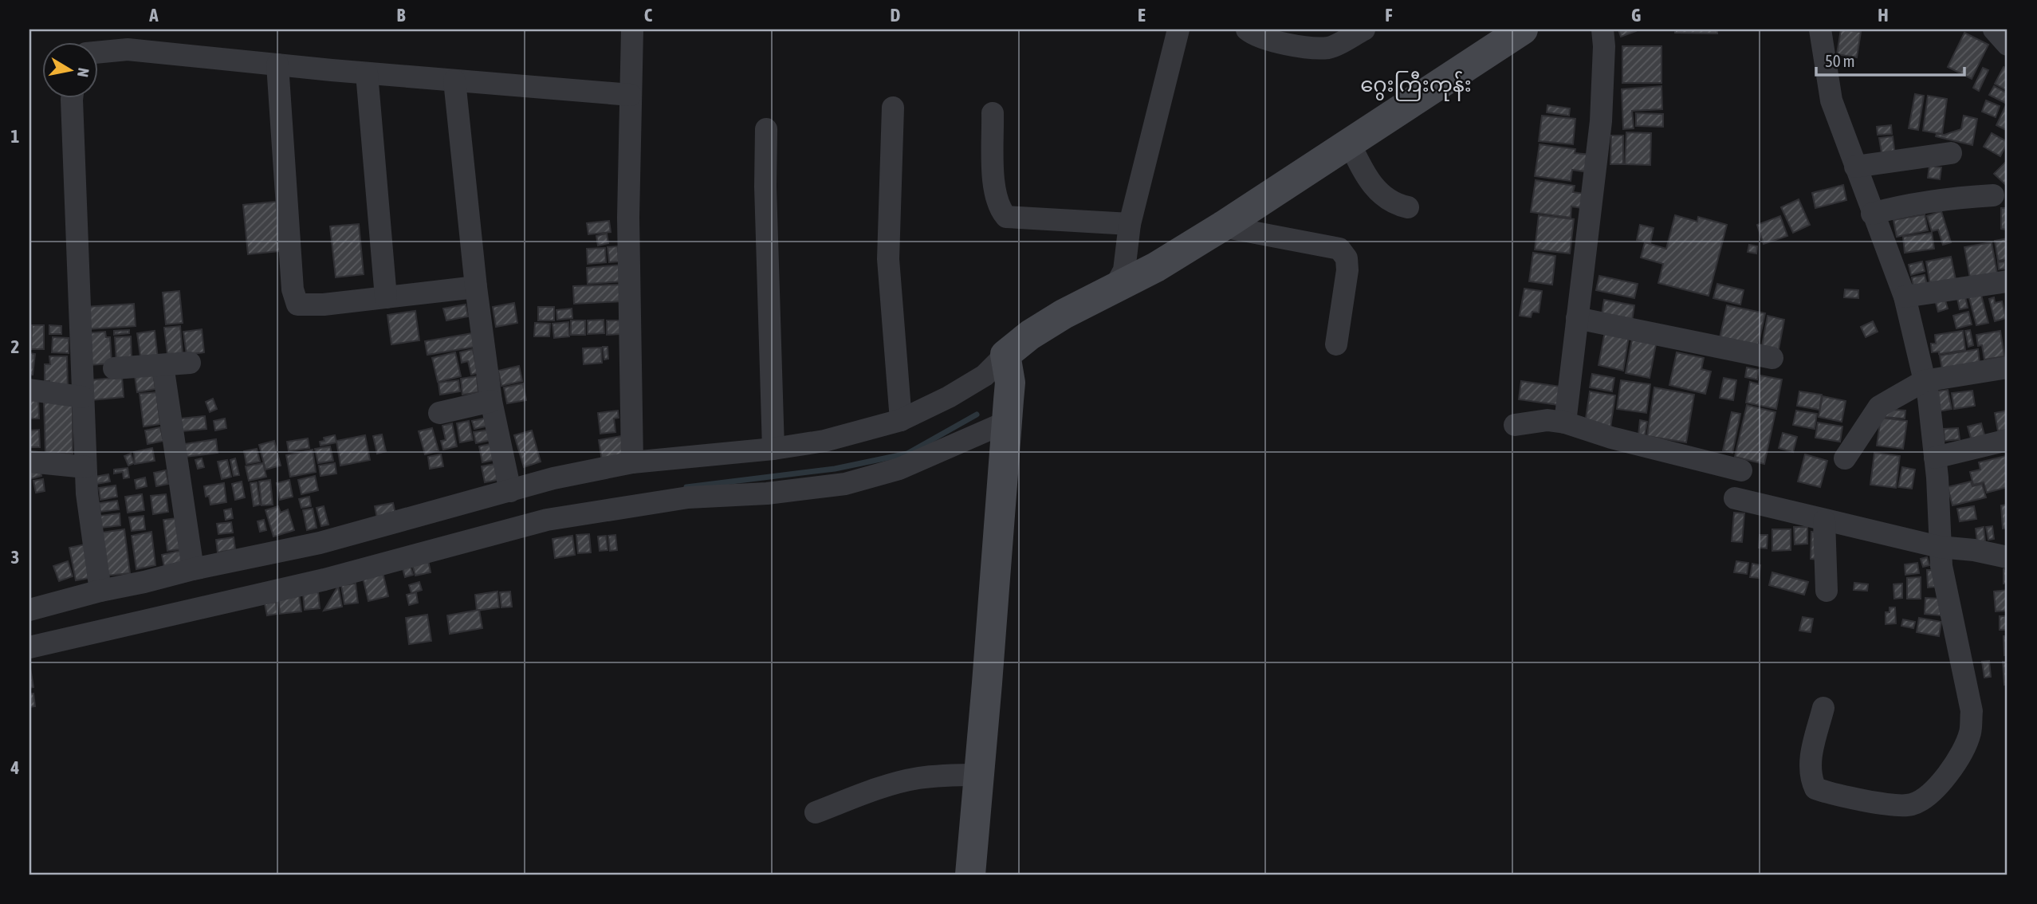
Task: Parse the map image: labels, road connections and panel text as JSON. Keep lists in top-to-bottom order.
{
  "districts": ["ဂွေးကြီးကုန်း"],
  "scale_bar": "50 m",
  "north": "right",
  "grid": {
    "columns": [
      "A",
      "B",
      "C",
      "D",
      "E",
      "F",
      "G",
      "H"
    ],
    "rows": [
      "1",
      "2",
      "3",
      "4"
    ]
  }
}
